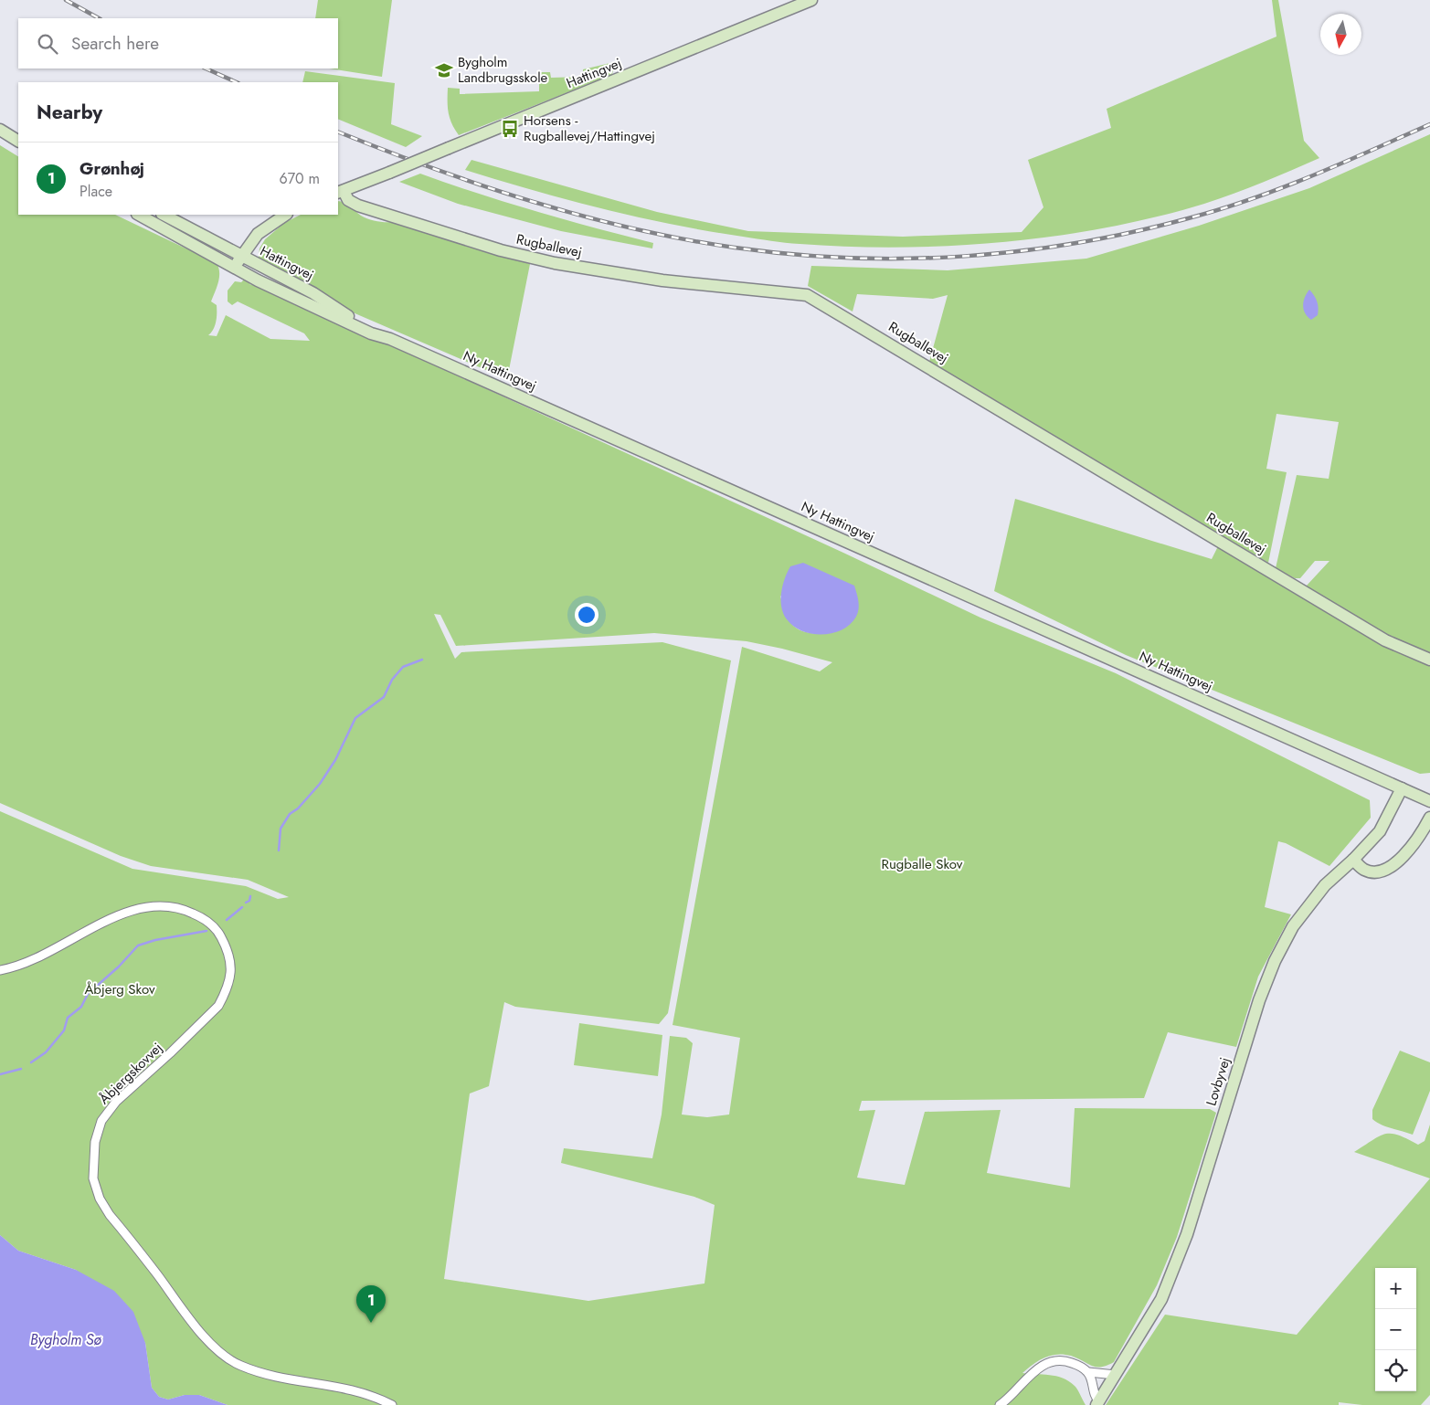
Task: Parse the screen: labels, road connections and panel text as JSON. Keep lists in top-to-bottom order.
{
  "streets": {
    "street": [
      "Hattingvej",
      "Rugballevej",
      "Ny Hattingvej",
      "Åbjergskovvej",
      "Lovbyvej"
    ]
  },
  "crossings": [
    ["Hattingvej", "Rugballevej"],
    ["Hattingvej", "Ny Hattingvej"],
    ["Ny Hattingvej", "Lovbyvej"]
  ],
  "water": ["Bygholm Sø"],
  "parks": ["Rugballe Skov", "Åbjerg Skov"],
  "places": {
    "school or university": ["Bygholm Landbrugsskole"],
    "bus stop": ["Horsens - Rugballevej/Hattingvej"]
  },
  "north": "bottom",
  "page": {
    "search": "Search here",
    "heading": "Nearby",
    "list": [
      {
        "mark": "1",
        "name": "Grønhøj",
        "note": "Place",
        "value": "670 m"
      }
    ],
    "map_buttons": ["+", "−"],
    "pins": "1"
  }
}
